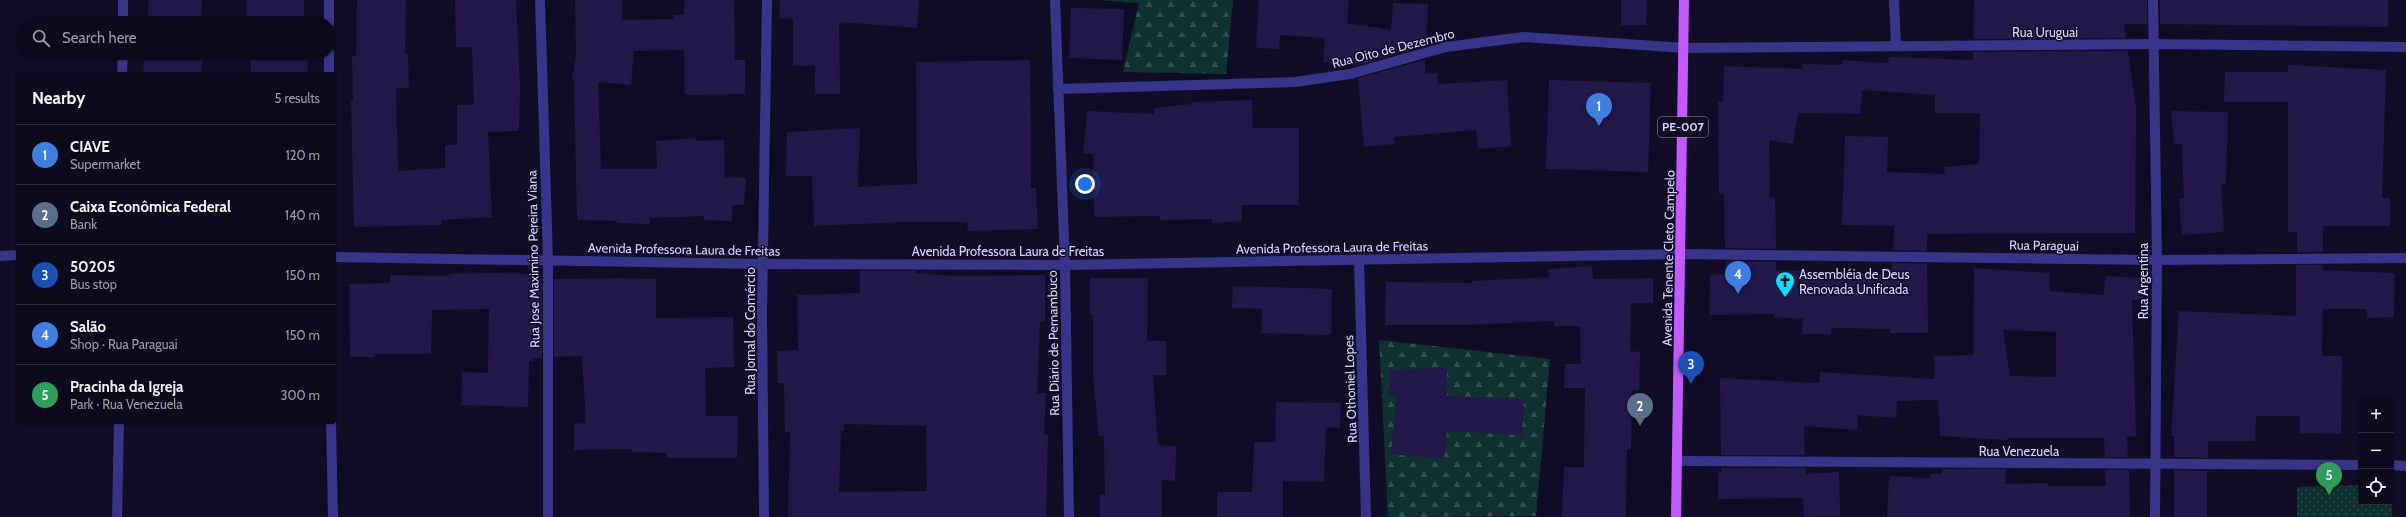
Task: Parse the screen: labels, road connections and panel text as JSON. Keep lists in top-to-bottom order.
{
  "streets": {
    "main road": ["PE-007", "Avenida Tenente Cleto Campelo"],
    "street": [
      "Rua Uruguai",
      "Rua Oito de Dezembro",
      "Rua Paraguai",
      "Avenida Professora Laura de Freitas",
      "Rua Jose Maximino Pereira Viana",
      "Rua Argentina",
      "Rua Jornal do Comércio",
      "Rua Diário de Pernambuco",
      "Rua Othoniel Lopes",
      "Rua Venezuela"
    ]
  },
  "crossings": [
    ["Rua Uruguai", "Rua Oito de Dezembro"],
    ["Rua Uruguai", "Avenida Tenente Cleto Campelo"],
    ["Rua Uruguai", "Rua Argentina"],
    ["Rua Oito de Dezembro", "Avenida Tenente Cleto Campelo"],
    ["Rua Oito de Dezembro", "Rua Diário de Pernambuco"],
    ["Rua Paraguai", "Avenida Professora Laura de Freitas"],
    ["Rua Paraguai", "Avenida Tenente Cleto Campelo"],
    ["Rua Paraguai", "Rua Argentina"],
    ["Avenida Professora Laura de Freitas", "Avenida Tenente Cleto Campelo"],
    ["Avenida Professora Laura de Freitas", "Rua Jose Maximino Pereira Viana"],
    ["Avenida Professora Laura de Freitas", "Rua Jornal do Comércio"],
    ["Avenida Professora Laura de Freitas", "Rua Diário de Pernambuco"],
    ["Avenida Professora Laura de Freitas", "Rua Othoniel Lopes"],
    ["Avenida Tenente Cleto Campelo", "Rua Venezuela"],
    ["Rua Argentina", "Rua Venezuela"]
  ],
  "places": {
    "church": ["Assembléia de Deus Renovada Unificada"]
  },
  "page": {
    "search": "Search here",
    "heading": ["Nearby", "5 results"],
    "pins": [
      "1",
      "4",
      "3",
      "2",
      "5"
    ],
    "list": [
      {
        "mark": "1",
        "name": "CIAVE",
        "note": "Supermarket",
        "value": "120 m"
      },
      {
        "mark": "2",
        "name": "Caixa Econômica Federal",
        "note": "Bank",
        "value": "140 m"
      },
      {
        "mark": "3",
        "name": "50205",
        "note": "Bus stop",
        "value": "150 m"
      },
      {
        "mark": "4",
        "name": "Salão",
        "note": "Shop · Rua Paraguai",
        "value": "150 m"
      },
      {
        "mark": "5",
        "name": "Pracinha da Igreja",
        "note": "Park · Rua Venezuela",
        "value": "300 m"
      }
    ],
    "map_buttons": ["+", "−"]
  }
}
